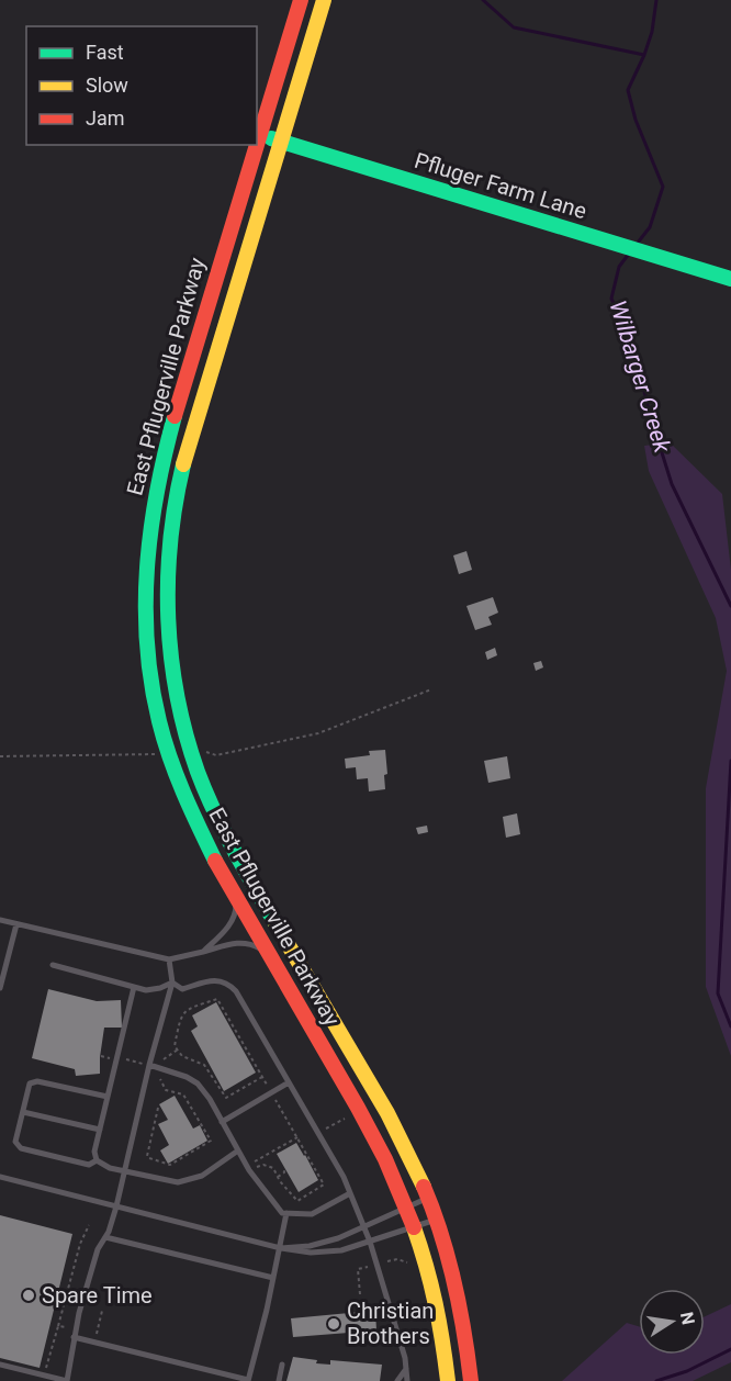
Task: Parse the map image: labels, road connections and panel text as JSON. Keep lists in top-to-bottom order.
{
  "streets": {
    "main road": ["Pfluger Farm Lane", "East Pflugerville Parkway"]
  },
  "crossings": [
    ["Pfluger Farm Lane", "East Pflugerville Parkway"]
  ],
  "water": ["Wilbarger Creek"],
  "places": ["Spare Time", "Christian Brothers"],
  "legend": ["Fast", "Slow", "Jam"],
  "north": "right"
}
